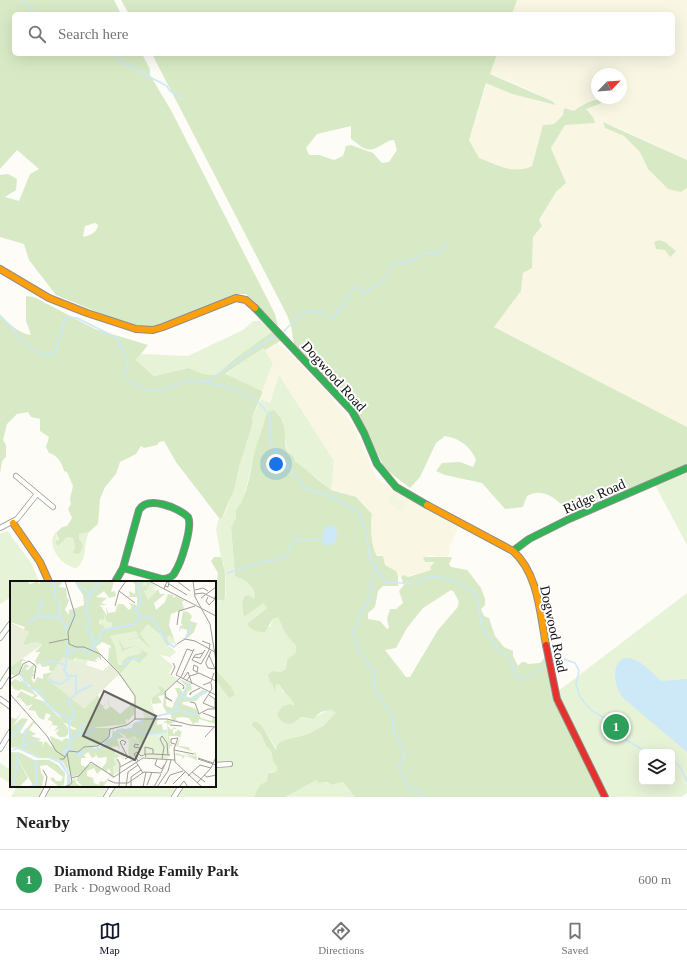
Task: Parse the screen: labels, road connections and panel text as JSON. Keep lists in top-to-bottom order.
{
  "streets": {
    "street": ["Dogwood Road", "Ridge Road"]
  },
  "crossings": [
    ["Dogwood Road", "Ridge Road"]
  ],
  "north": "top right",
  "page": {
    "search": "Search here",
    "pins": "1",
    "heading": "Nearby",
    "list": [
      {
        "mark": "1",
        "name": "Diamond Ridge Family Park",
        "note": "Park · Dogwood Road",
        "value": "600 m"
      }
    ],
    "nav": ["Map", "Directions", "Saved"]
  }
}
